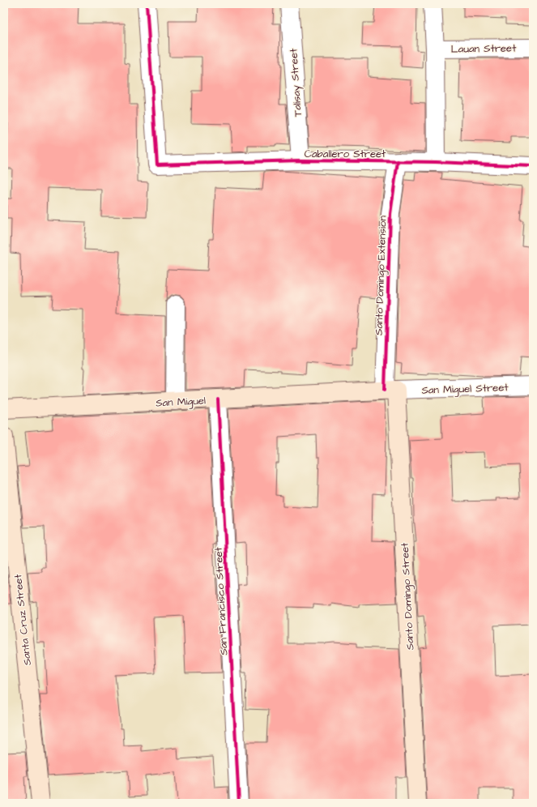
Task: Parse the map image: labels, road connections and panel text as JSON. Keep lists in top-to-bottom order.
{
  "streets": {
    "main road": ["San Miguel", "Santo Domingo Street", "Santa Cruz Street"],
    "street": [
      "Lauan Street",
      "Talisay Street",
      "Caballero Street",
      "Santo Domingo Extension",
      "San Miguel Street",
      "San Francisco Street"
    ]
  },
  "crossings": [
    ["Talisay Street", "Caballero Street"],
    ["Caballero Street", "Santo Domingo Extension"],
    ["Santo Domingo Extension", "San Miguel Street"],
    ["Santo Domingo Extension", "San Miguel"],
    ["Santo Domingo Extension", "Santo Domingo Street"],
    ["San Miguel Street", "San Miguel"],
    ["San Miguel Street", "Santo Domingo Street"],
    ["San Miguel", "Santo Domingo Street"],
    ["San Miguel", "San Francisco Street"]
  ]
}
